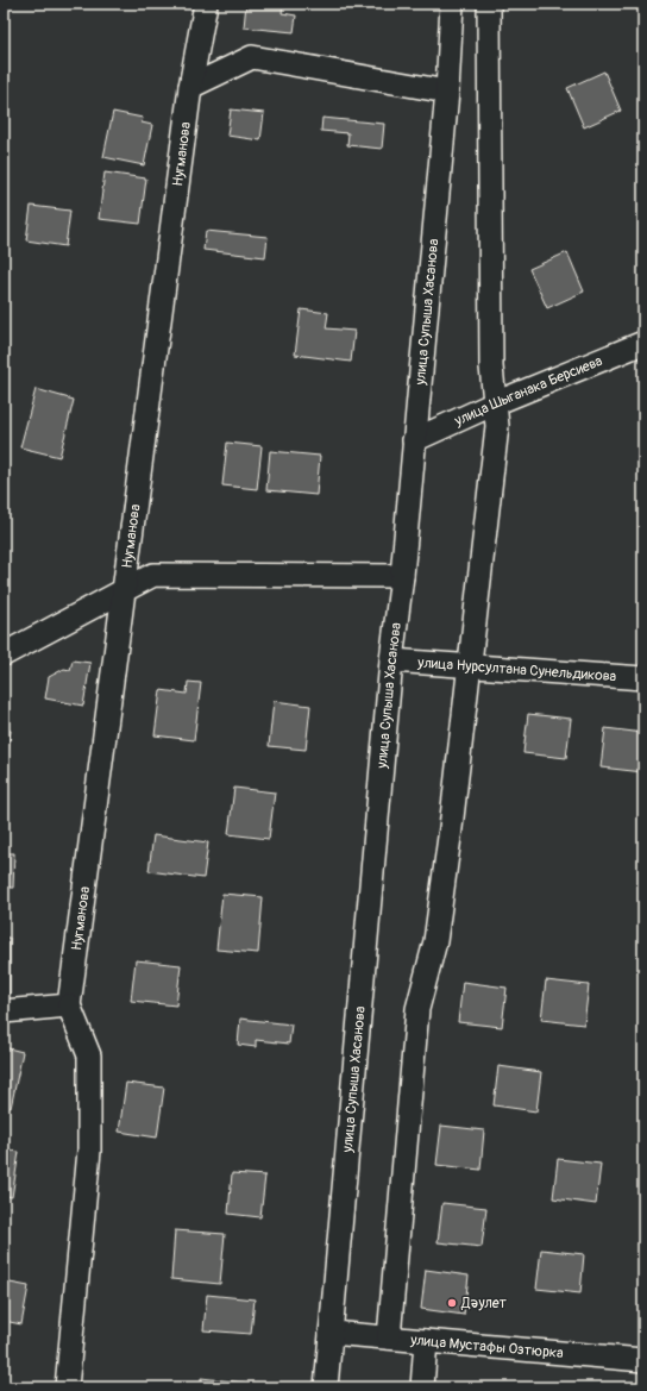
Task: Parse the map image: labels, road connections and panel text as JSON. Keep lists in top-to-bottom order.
{
  "streets": {
    "street": [
      "Нугманова",
      "улица Супыша Хасанова",
      "улица Шыганака Берсиева",
      "улица Нурсултана Сунельдикова",
      "улица Мустафы Озтюрка"
    ]
  },
  "crossings": [
    ["улица Супыша Хасанова", "улица Шыганака Берсиева"],
    ["улица Супыша Хасанова", "улица Нурсултана Сунельдикова"],
    ["улица Супыша Хасанова", "улица Мустафы Озтюрка"]
  ],
  "places": ["Дәулет"]
}
